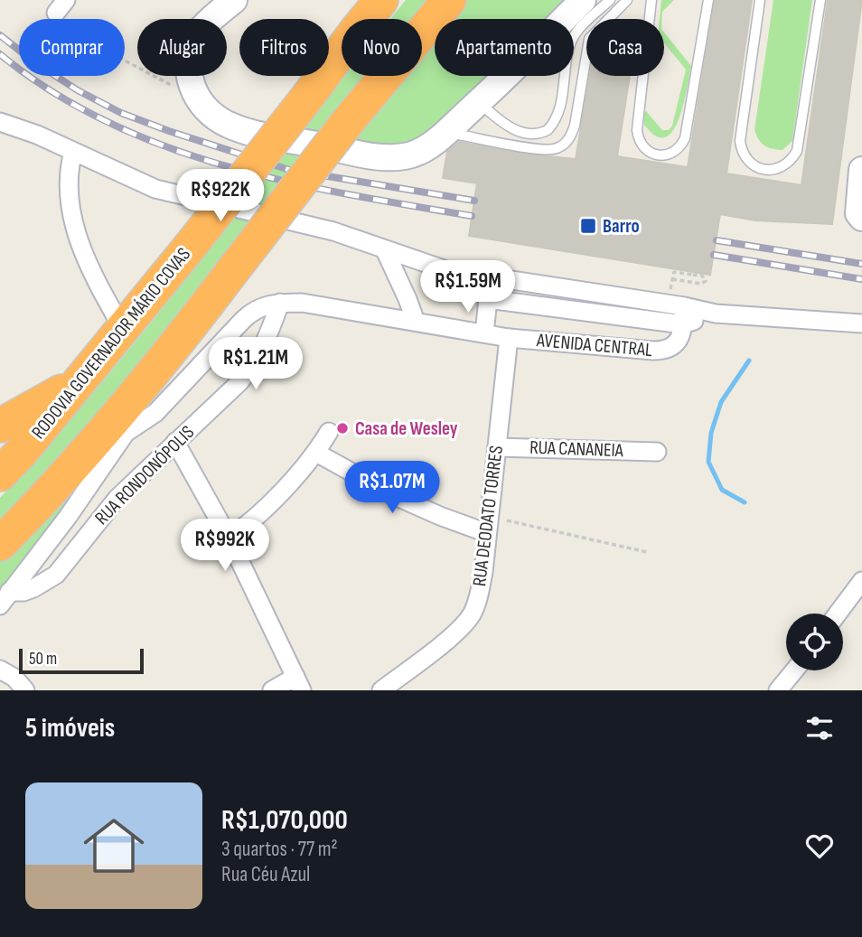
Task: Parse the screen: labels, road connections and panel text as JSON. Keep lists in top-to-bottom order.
{
  "streets": {
    "highway": ["RODOVIA GOVERNADOR MÁRIO COVAS"],
    "street": [
      "AVENIDA CENTRAL",
      "RUA CANANEIA",
      "RUA RONDONÓPOLIS",
      "RUA DEODATO TORRES"
    ]
  },
  "crossings": [
    ["AVENIDA CENTRAL", "RUA RONDONÓPOLIS"],
    ["AVENIDA CENTRAL", "RUA DEODATO TORRES"],
    ["RUA CANANEIA", "RUA DEODATO TORRES"]
  ],
  "places": {
    "transit": ["Barro"],
    "other": ["Casa de Wesley"]
  },
  "scale_bar": "50 m",
  "page": {
    "chip": [
      "Comprar",
      "Alugar",
      "Filtros",
      "Novo",
      "Apartamento",
      "Casa"
    ],
    "price": [
      "R$922K",
      "R$1.59M",
      "R$1.21M",
      "R$1.07M",
      "R$992K"
    ],
    "scale": "50 m",
    "heading": "5 imóveis",
    "list": [
      {
        "name": "R$1,070,000",
        "note": "3 quartos · 77 m² · Rua Céu Azul"
      }
    ]
  }
}
